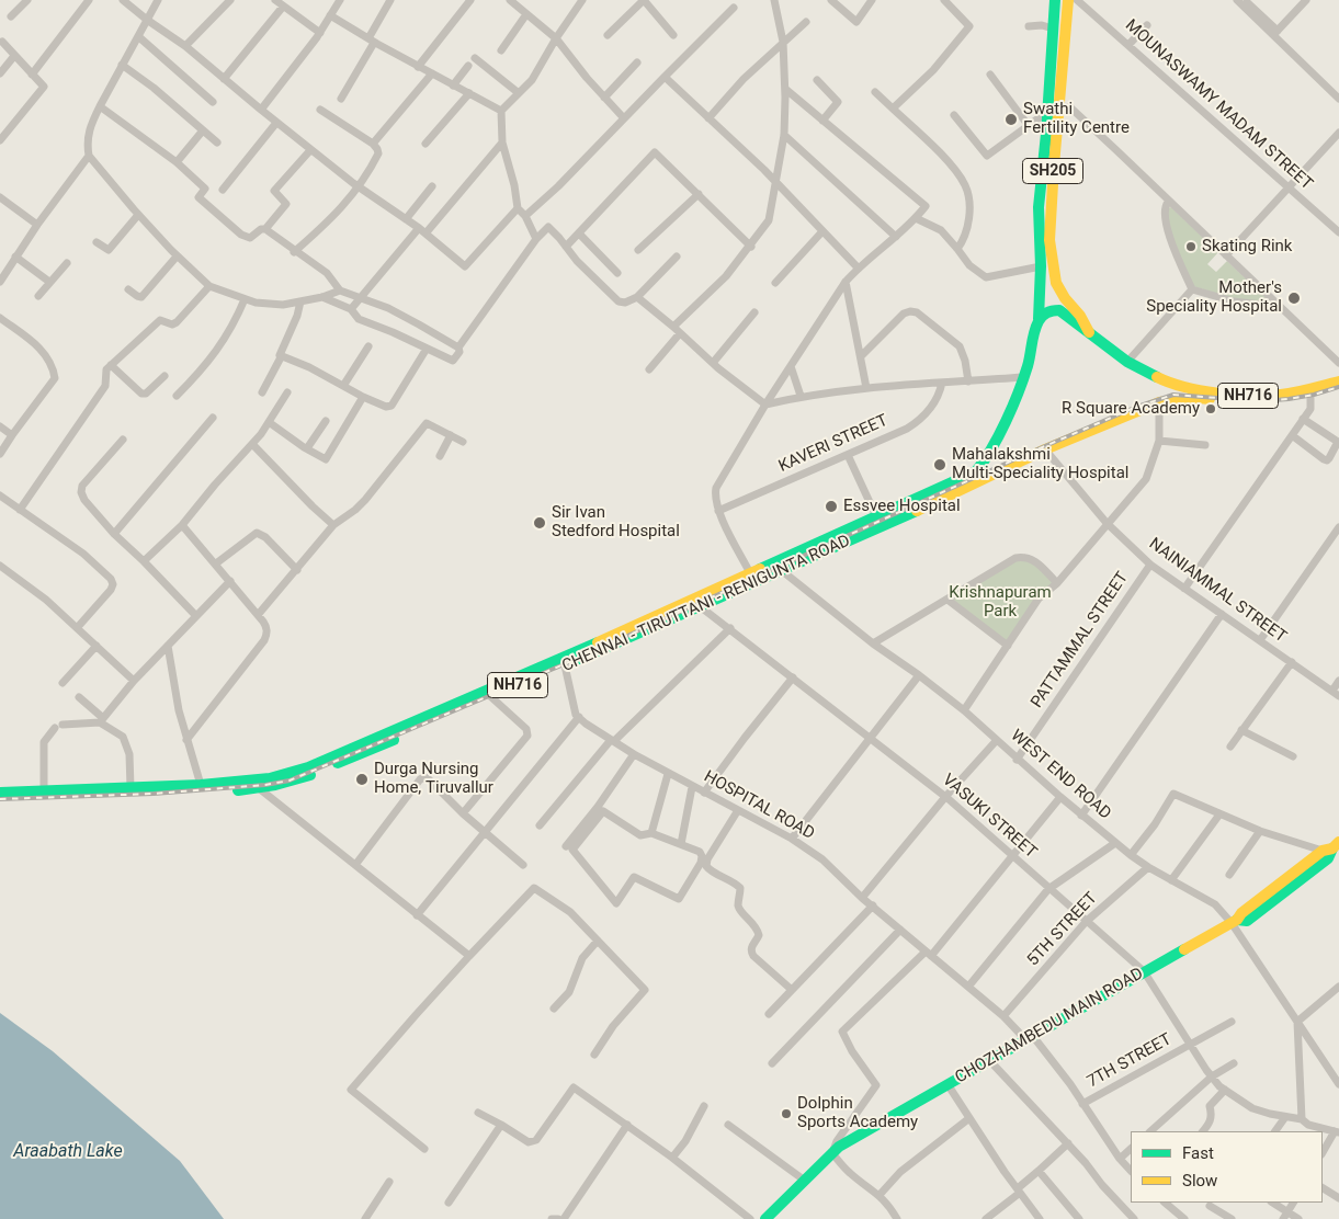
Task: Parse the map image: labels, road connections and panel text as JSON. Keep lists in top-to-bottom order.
{
  "streets": {
    "main road": [
      "SH205",
      "NH716",
      "CHENNAI - TIRUTTANI - RENIGUNTA ROAD",
      "CHOZHAMBEDU MAIN ROAD"
    ],
    "street": [
      "MOUNASWAMY MADAM STREET",
      "KAVERI STREET",
      "NAINIAMMAL STREET",
      "PATTAMMAL STREET",
      "WEST END ROAD",
      "HOSPITAL ROAD",
      "VASUKI STREET",
      "5TH STREET",
      "7TH STREET"
    ]
  },
  "crossings": [
    ["SH205", "NH716"],
    ["NH716", "CHENNAI - TIRUTTANI - RENIGUNTA ROAD"],
    ["NAINIAMMAL STREET", "CHENNAI - TIRUTTANI - RENIGUNTA ROAD"],
    ["NAINIAMMAL STREET", "PATTAMMAL STREET"],
    ["CHENNAI - TIRUTTANI - RENIGUNTA ROAD", "WEST END ROAD"],
    ["CHENNAI - TIRUTTANI - RENIGUNTA ROAD", "VASUKI STREET"],
    ["PATTAMMAL STREET", "WEST END ROAD"],
    ["WEST END ROAD", "5TH STREET"],
    ["WEST END ROAD", "CHOZHAMBEDU MAIN ROAD"],
    ["HOSPITAL ROAD", "5TH STREET"],
    ["HOSPITAL ROAD", "CHOZHAMBEDU MAIN ROAD"],
    ["HOSPITAL ROAD", "7TH STREET"],
    ["VASUKI STREET", "5TH STREET"],
    ["VASUKI STREET", "CHOZHAMBEDU MAIN ROAD"],
    ["VASUKI STREET", "7TH STREET"]
  ],
  "water": ["Araabath Lake"],
  "parks": ["Krishnapuram Park"],
  "places": [
    "Swathi Fertility Centre",
    "Skating Rink",
    "Mother's Speciality Hospital",
    "R Square Academy",
    "Mahalakshmi Multi-Speciality Hospital",
    "Essvee Hospital",
    "Sir Ivan Stedford Hospital",
    "Durga Nursing Home, Tiruvallur",
    "Dolphin Sports Academy"
  ],
  "legend": ["Fast", "Slow"]
}
